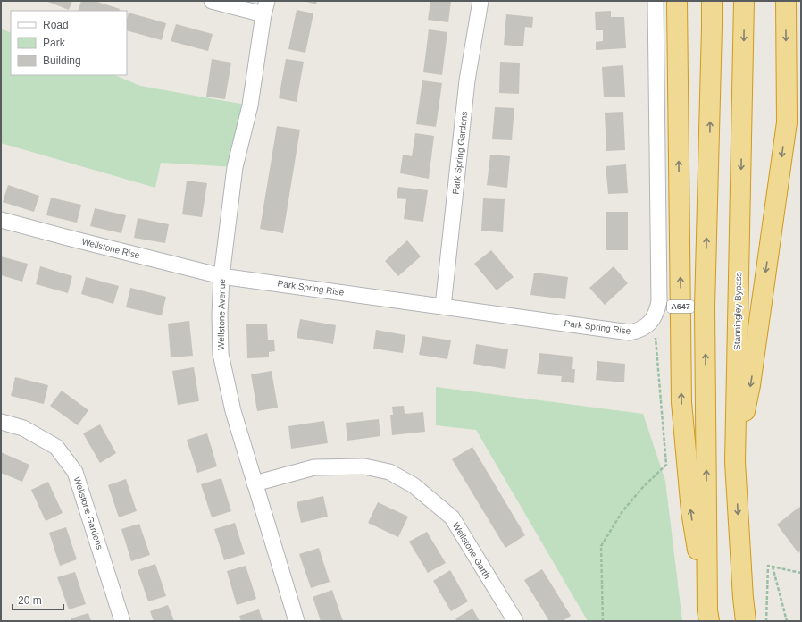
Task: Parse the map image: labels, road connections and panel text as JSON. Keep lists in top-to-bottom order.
{
  "streets": {
    "highway": ["A647", "Stanningley Bypass"],
    "street": [
      "Park Spring Gardens",
      "Wellstone Rise",
      "Park Spring Rise",
      "Wellstone Avenue",
      "Wellstone Gardens",
      "Wellstone Garth"
    ]
  },
  "crossings": [
    ["Park Spring Gardens", "Park Spring Rise"],
    ["Wellstone Rise", "Park Spring Rise"],
    ["Wellstone Rise", "Wellstone Avenue"],
    ["Park Spring Rise", "Wellstone Avenue"],
    ["Wellstone Avenue", "Wellstone Garth"]
  ],
  "legend": ["Road", "Park", "Building"],
  "scale_bar": "20 m"
}
